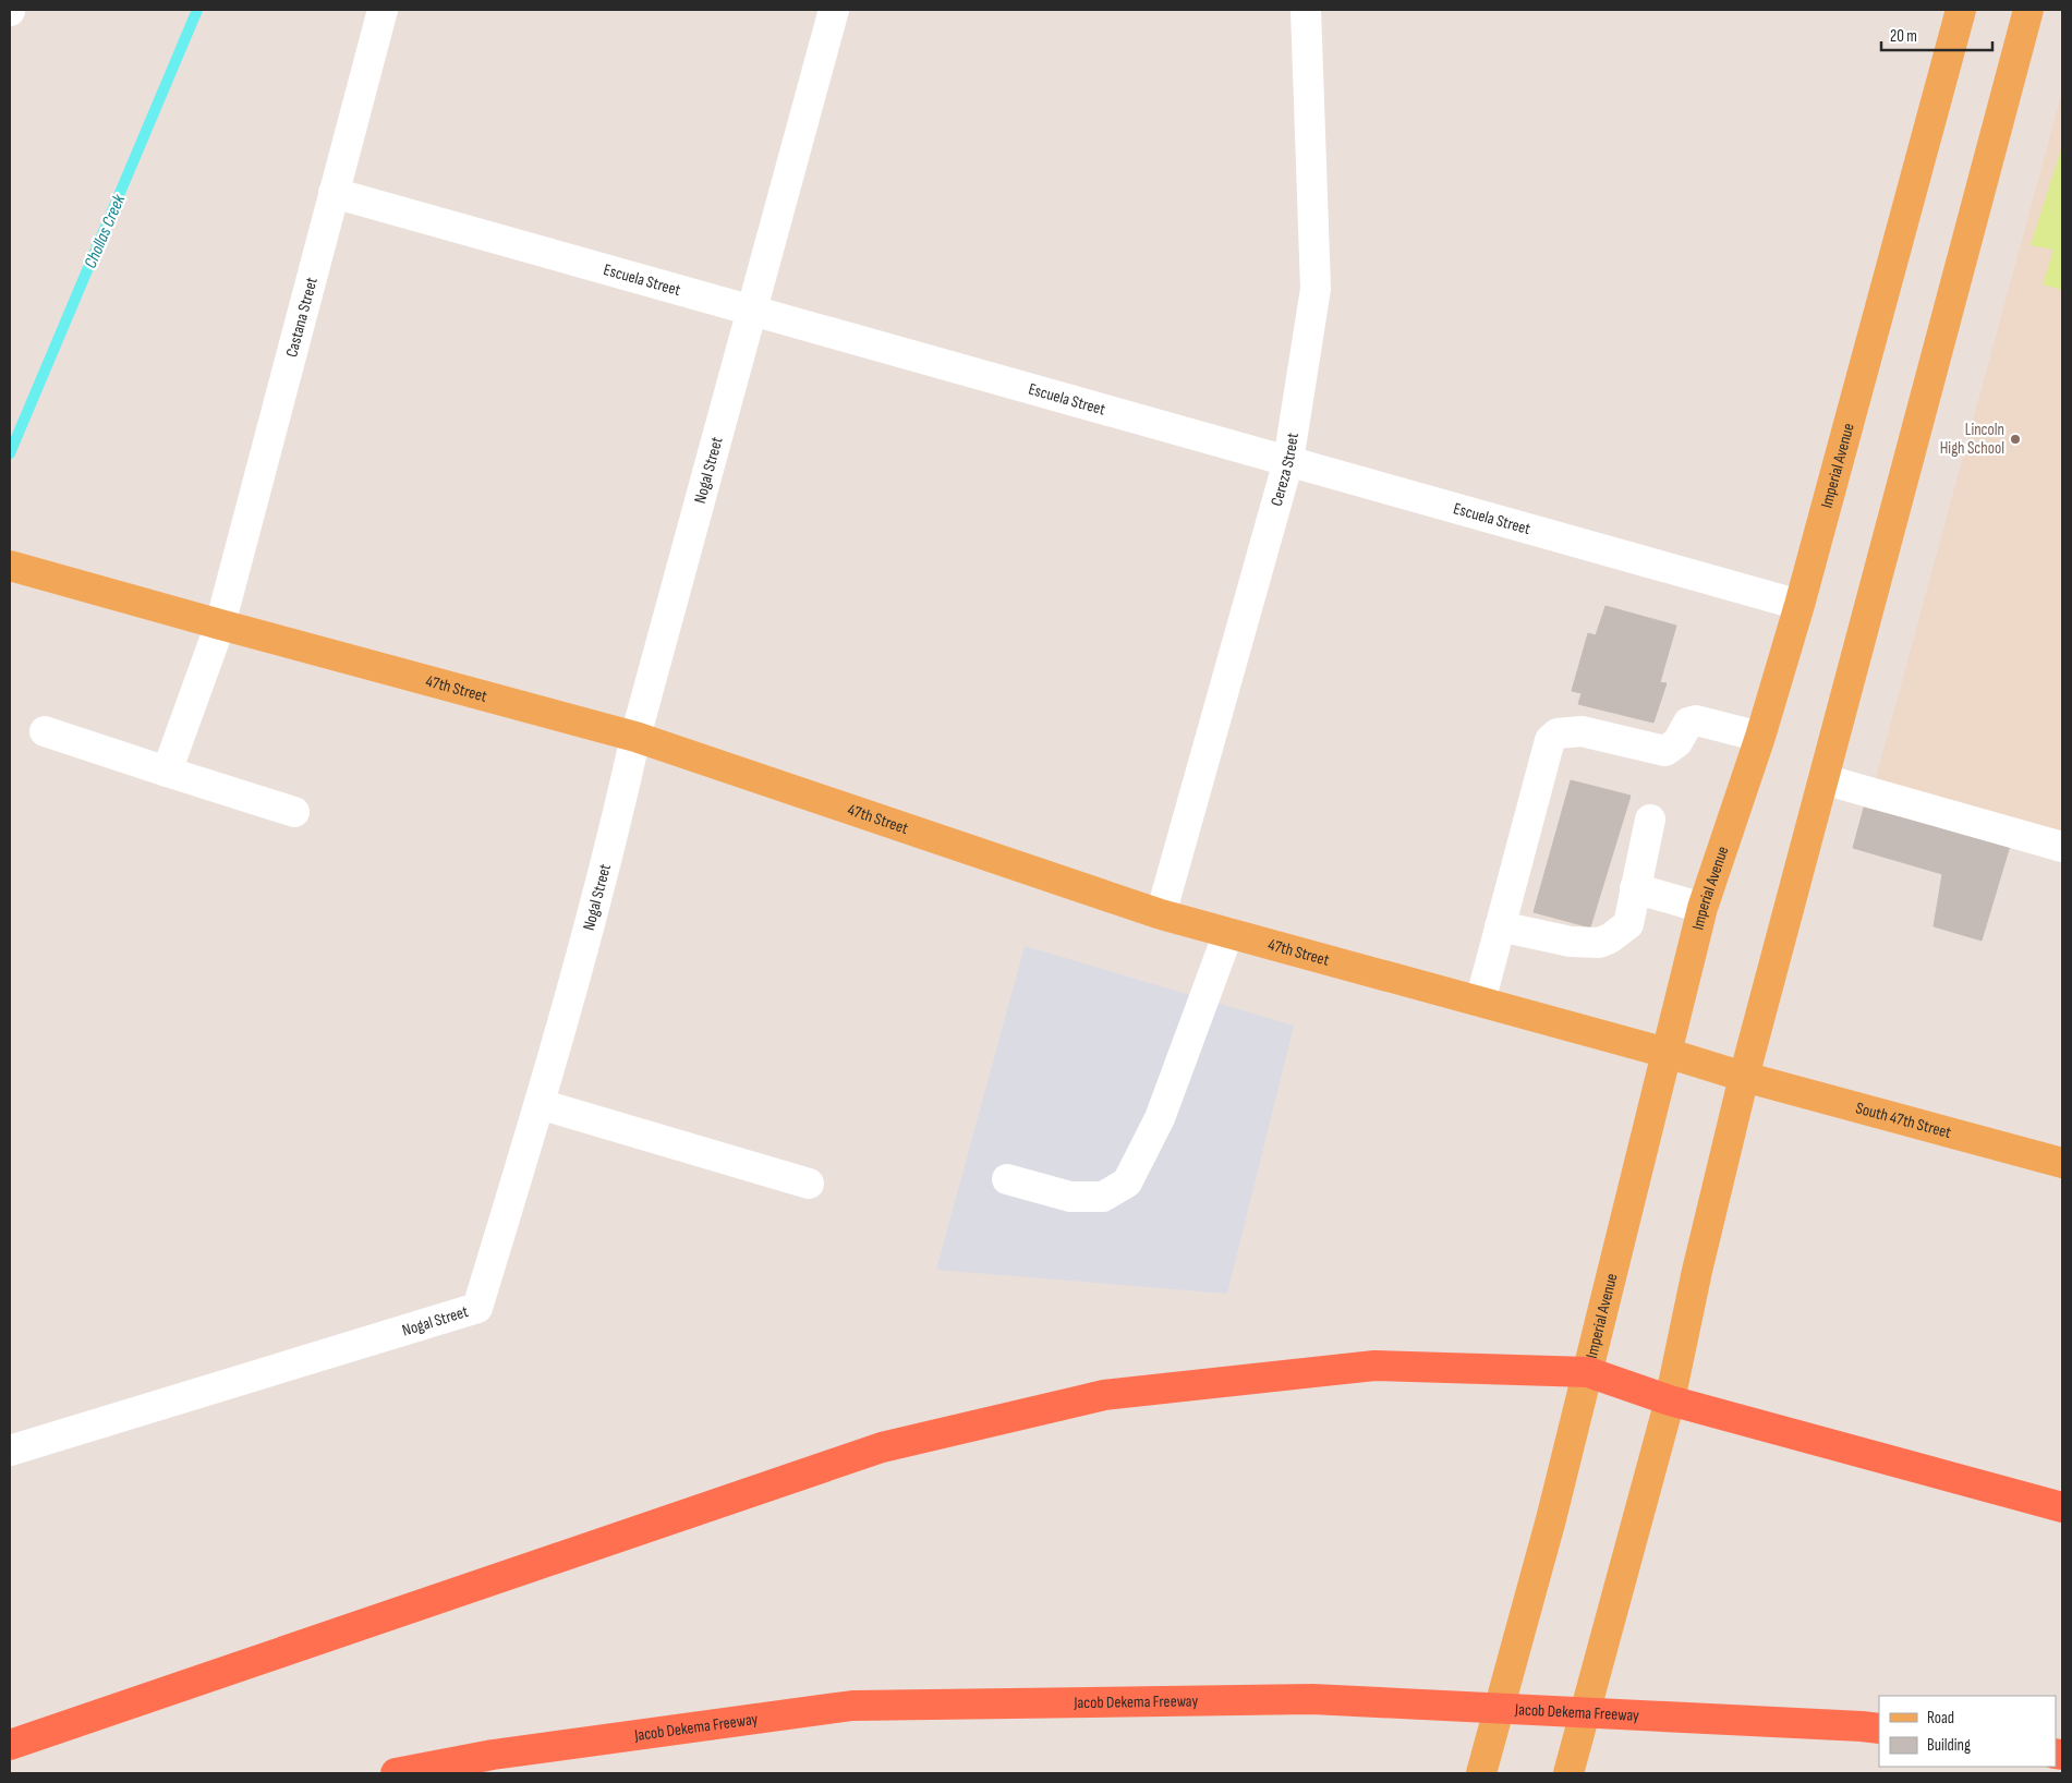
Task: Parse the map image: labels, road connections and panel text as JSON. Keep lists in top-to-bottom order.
{
  "streets": {
    "highway": ["Jacob Dekema Freeway"],
    "main road": ["Imperial Avenue", "47th Street", "South 47th Street"],
    "street": [
      "Escuela Street",
      "Castana Street",
      "Cereza Street",
      "Nogal Street"
    ]
  },
  "crossings": [
    ["Escuela Street", "Castana Street"],
    ["Escuela Street", "Imperial Avenue"],
    ["Escuela Street", "Cereza Street"],
    ["Escuela Street", "Nogal Street"],
    ["Castana Street", "47th Street"],
    ["Imperial Avenue", "47th Street"],
    ["Cereza Street", "47th Street"],
    ["Nogal Street", "47th Street"],
    ["47th Street", "South 47th Street"]
  ],
  "water": ["Chollas Creek"],
  "places": ["Lincoln High School"],
  "legend": ["Road", "Building"],
  "scale_bar": "20 m"
}
